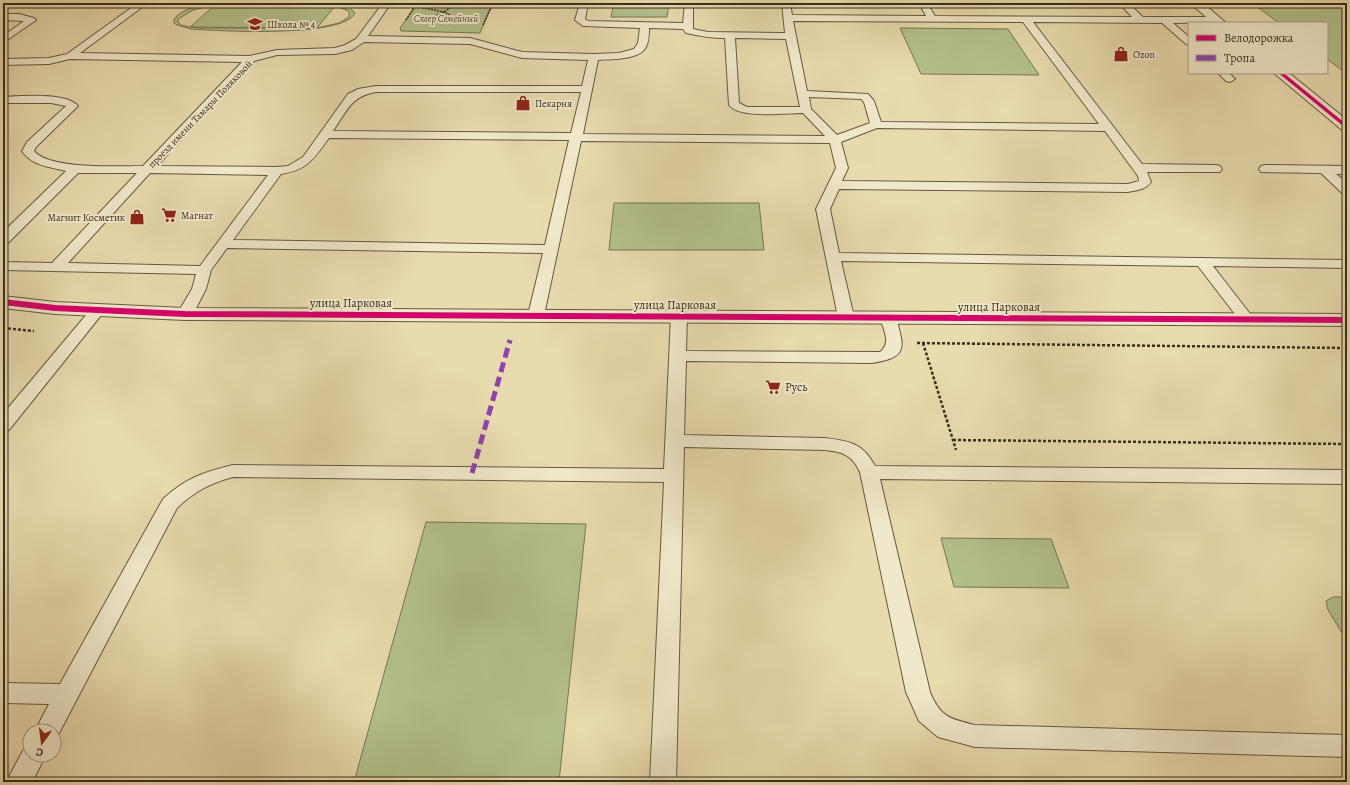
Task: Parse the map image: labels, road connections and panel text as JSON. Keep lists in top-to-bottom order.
{
  "streets": {
    "street": ["улица Парковая"],
    "lane": ["проезд имени Тамары Поляковой"]
  },
  "parks": ["Сквер Семейный"],
  "places": {
    "school or university": ["Школа № 4"],
    "shop": ["Ozon", "Пекарня", "Магнит Косметик"],
    "supermarket": ["Магнат", "Русь"]
  },
  "legend": ["Велодорожка", "Тропа"],
  "north": "bottom"
}
